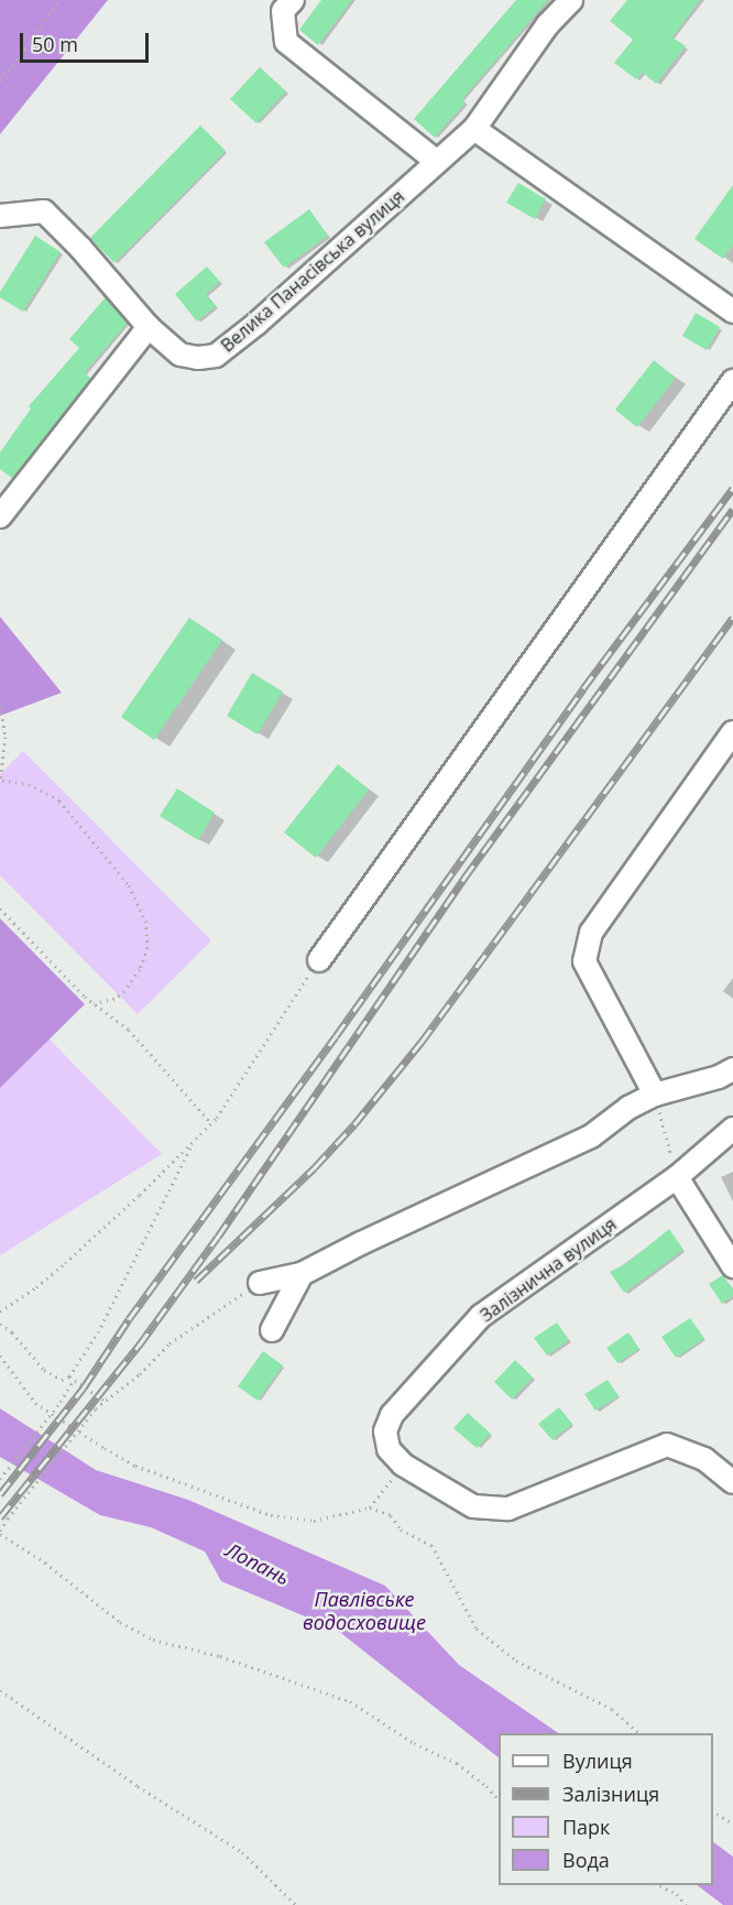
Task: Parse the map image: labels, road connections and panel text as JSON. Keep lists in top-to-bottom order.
{
  "streets": {
    "street": ["Велика Панасівська вулиця", "Залізнична вулиця"]
  },
  "water": ["Лопань", "Павлівське водосховище"],
  "legend": [
    "Вулиця",
    "Залізниця",
    "Парк",
    "Вода"
  ],
  "scale_bar": "50 m"
}
